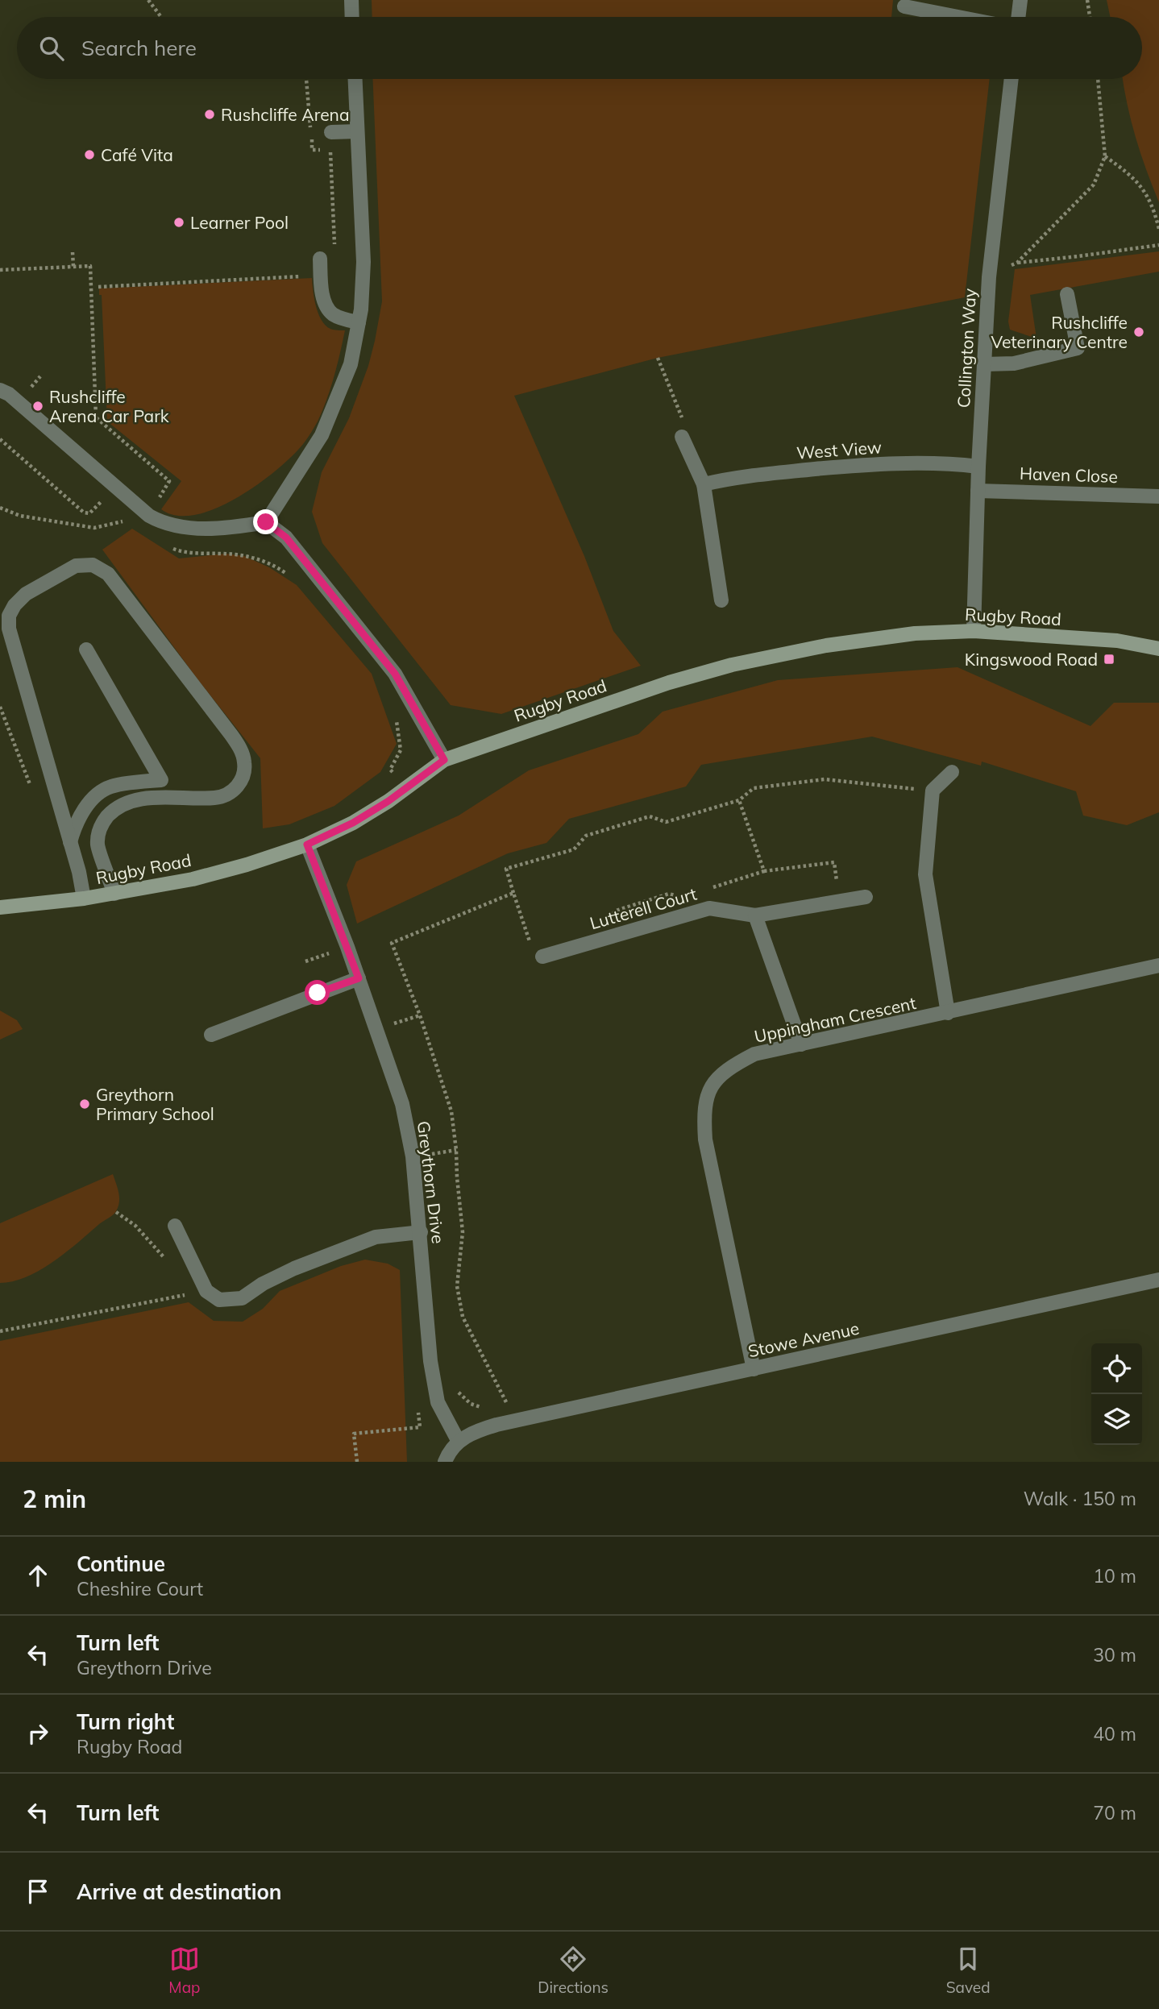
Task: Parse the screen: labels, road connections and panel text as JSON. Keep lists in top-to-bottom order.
{
  "streets": {
    "street": [
      "Collington Way",
      "West View",
      "Haven Close",
      "Rugby Road",
      "Lutterell Court",
      "Uppingham Crescent",
      "Greythorn Drive",
      "Stowe Avenue"
    ]
  },
  "crossings": [
    ["Collington Way", "West View"],
    ["Collington Way", "Haven Close"],
    ["Collington Way", "Rugby Road"],
    ["Rugby Road", "Greythorn Drive"],
    ["Uppingham Crescent", "Stowe Avenue"],
    ["Greythorn Drive", "Stowe Avenue"]
  ],
  "places": {
    "other": [
      "Rushcliffe Arena",
      "Café Vita",
      "Learner Pool",
      "Rushcliffe Veterinary Centre",
      "Rushcliffe Arena Car Park",
      "Greythorn Primary School"
    ],
    "transit": ["Kingswood Road"]
  },
  "page": {
    "search": "Search here",
    "heading": ["2 min", "Walk · 150 m"],
    "list": [
      ["Continue", "Cheshire Court", "10 m"],
      ["Turn left", "Greythorn Drive", "30 m"],
      ["Turn right", "Rugby Road", "40 m"],
      ["Turn left", "70 m"],
      "Arrive at destination"
    ],
    "nav": ["Map", "Directions", "Saved"]
  }
}
